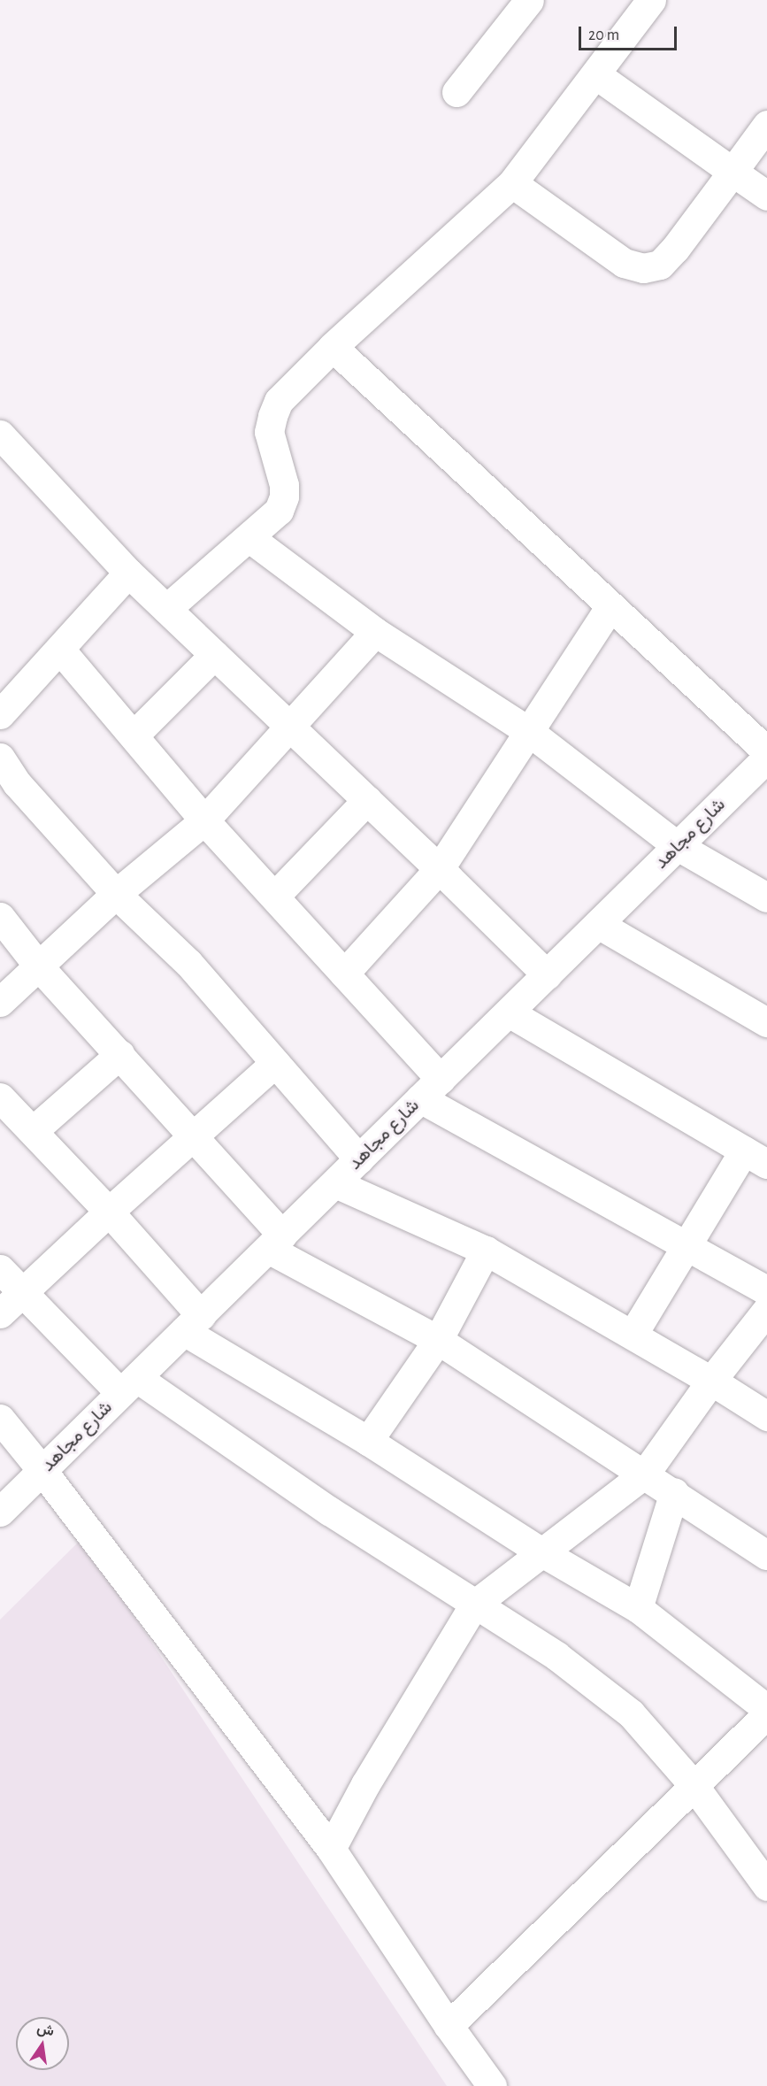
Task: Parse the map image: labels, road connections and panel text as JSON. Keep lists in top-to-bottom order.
{
  "streets": {
    "street": ["شارع مجاهد"]
  },
  "scale_bar": "20 m",
  "north": "top"
}
